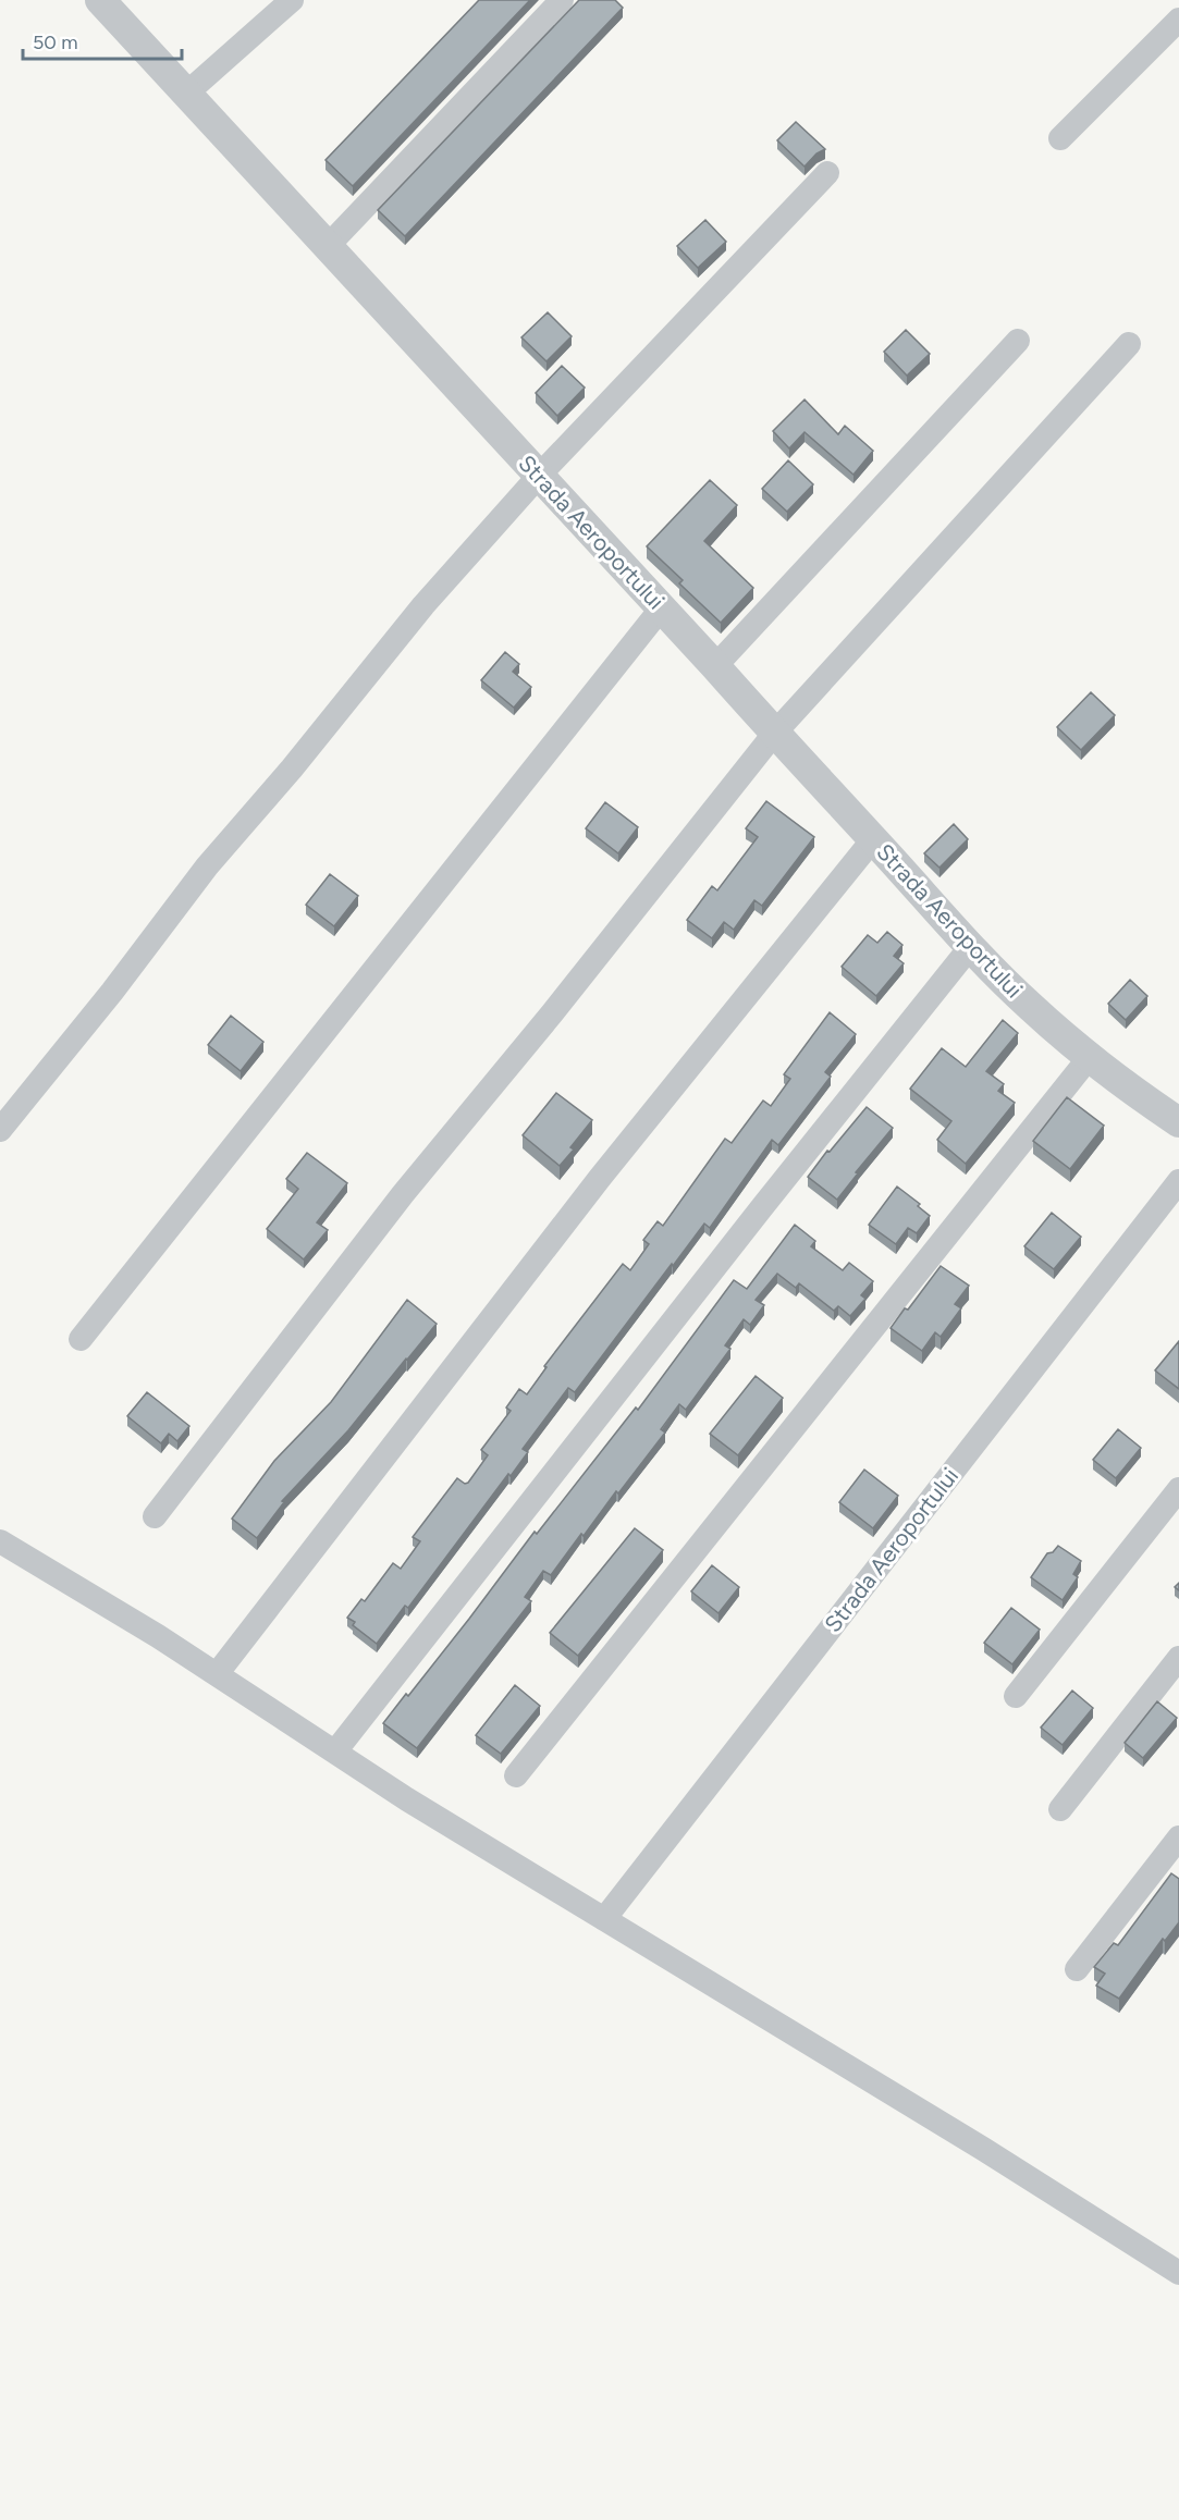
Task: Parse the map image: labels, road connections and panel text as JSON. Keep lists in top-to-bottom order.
{
  "streets": {
    "street": ["Strada Aeroportului"]
  },
  "scale_bar": "50 m"
}
